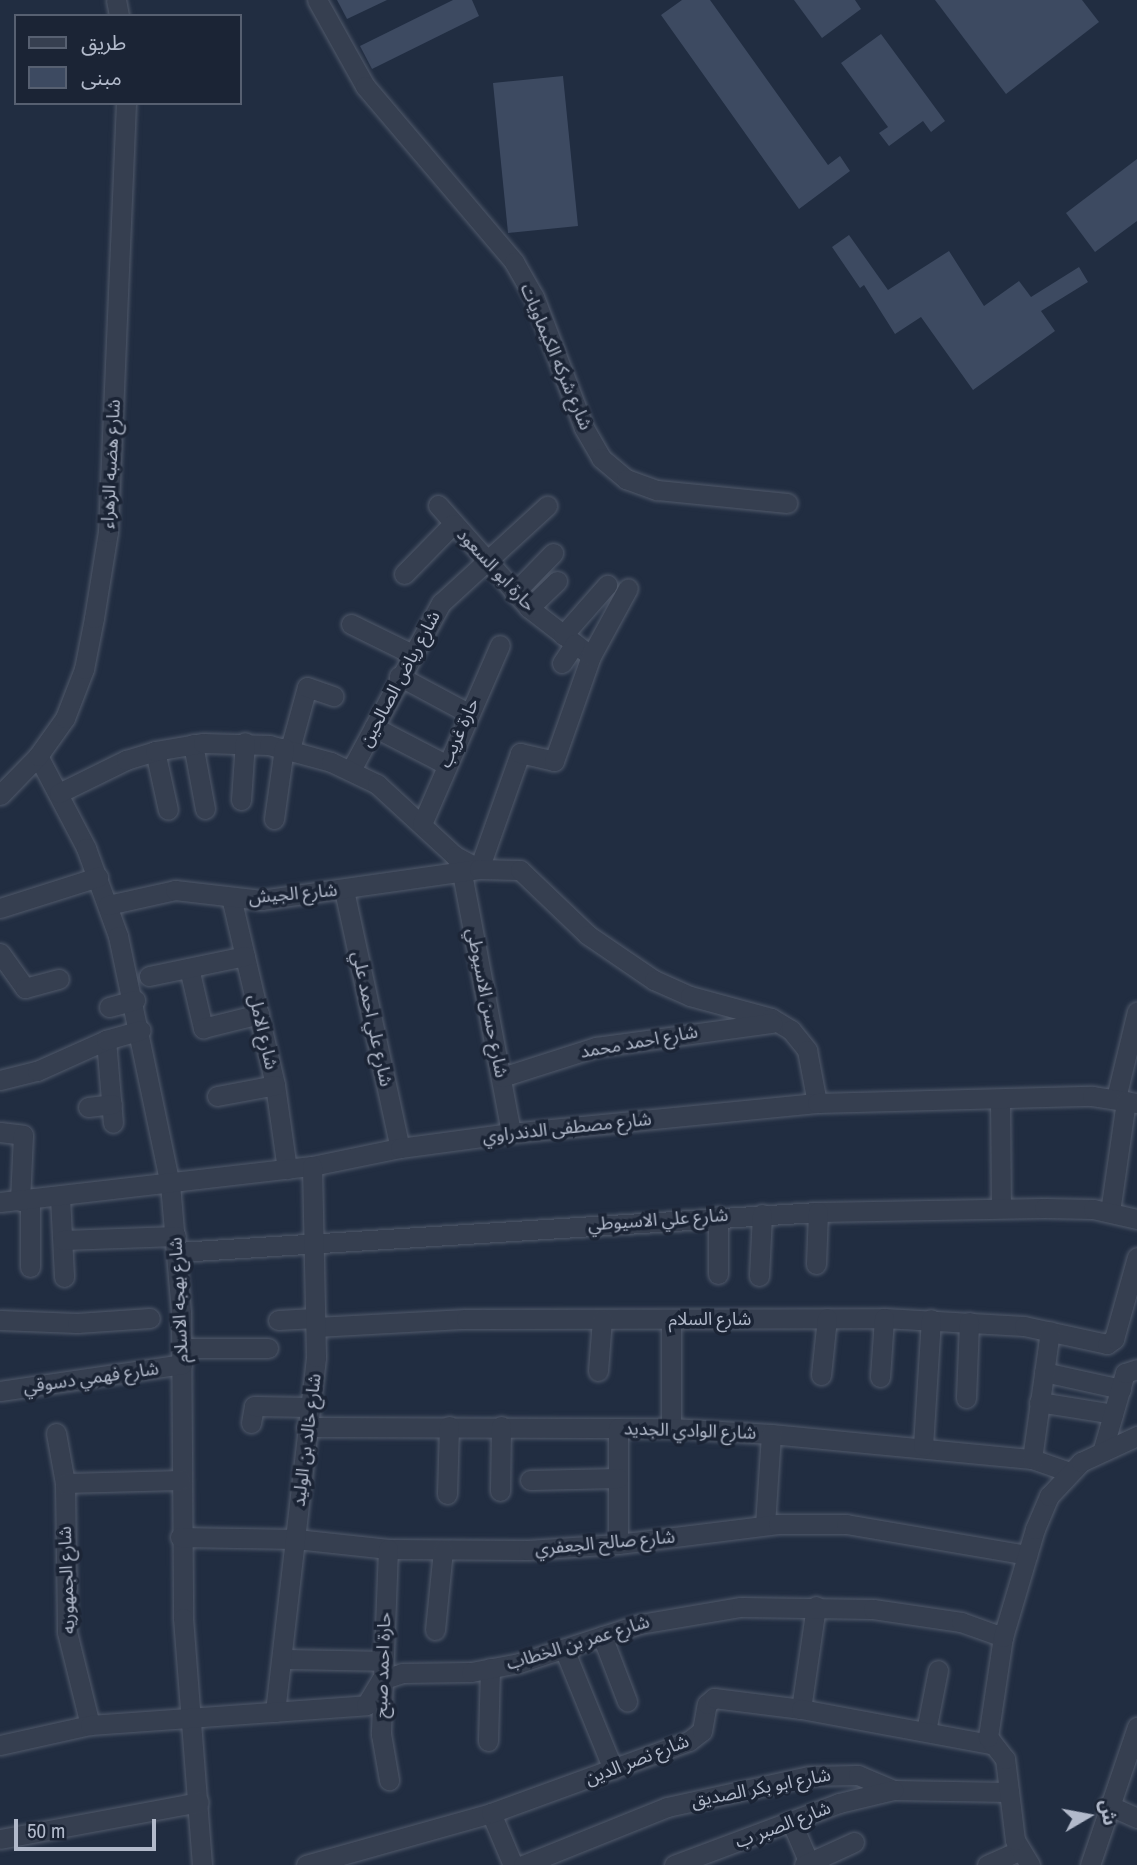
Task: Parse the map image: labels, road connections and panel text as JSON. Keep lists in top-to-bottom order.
{
  "streets": {
    "street": [
      "شارع شركه الكيماويات",
      "شارع هضبه الزهراء",
      "حارة ابو السعود",
      "شارع رياض الصالحين",
      "حارة غريب",
      "شارع الجيش",
      "شارع حسن الاسيوطي",
      "شارع علي احمد علي",
      "شارع الامل",
      "شارع احمد محمد",
      "شارع مصطفى الدندراوي",
      "شارع علي الاسيوطي",
      "شارع بهجه الاسلام",
      "شارع السلام",
      "شارع فهمي دسوقي",
      "شارع الوادي الجديد",
      "شارع خالد بن الوليد",
      "شارع صالح الجعفري",
      "شارع الجمهوريه",
      "شارع عمر بن الخطاب",
      "حارة احمد صبح",
      "شارع نصر الدين",
      "شارع ابو بكر الصديق",
      "شارع الصبر ب"
    ]
  },
  "crossings": [
    ["شارع هضبه الزهراء", "شارع بهجه الاسلام"],
    ["حارة ابو السعود", "شارع رياض الصالحين"],
    ["شارع الجيش", "شارع حسن الاسيوطي"],
    ["شارع الجيش", "شارع علي احمد علي"],
    ["شارع الجيش", "شارع الامل"],
    ["شارع الجيش", "شارع احمد محمد"],
    ["شارع الجيش", "شارع بهجه الاسلام"],
    ["شارع حسن الاسيوطي", "شارع احمد محمد"],
    ["شارع حسن الاسيوطي", "شارع مصطفى الدندراوي"],
    ["شارع علي احمد علي", "شارع مصطفى الدندراوي"],
    ["شارع الامل", "شارع مصطفى الدندراوي"],
    ["شارع مصطفى الدندراوي", "شارع بهجه الاسلام"],
    ["شارع مصطفى الدندراوي", "شارع خالد بن الوليد"],
    ["شارع علي الاسيوطي", "شارع بهجه الاسلام"],
    ["شارع علي الاسيوطي", "شارع خالد بن الوليد"],
    ["شارع بهجه الاسلام", "شارع فهمي دسوقي"],
    ["شارع بهجه الاسلام", "شارع صالح الجعفري"],
    ["شارع السلام", "شارع خالد بن الوليد"],
    ["شارع الوادي الجديد", "شارع خالد بن الوليد"],
    ["شارع خالد بن الوليد", "شارع صالح الجعفري"],
    ["شارع خالد بن الوليد", "شارع عمر بن الخطاب"],
    ["شارع صالح الجعفري", "حارة احمد صبح"],
    ["شارع عمر بن الخطاب", "حارة احمد صبح"],
    ["شارع ابو بكر الصديق", "شارع الصبر ب"]
  ],
  "legend": ["طريق", "مبنى"],
  "scale_bar": "50 m",
  "north": "right"
}
